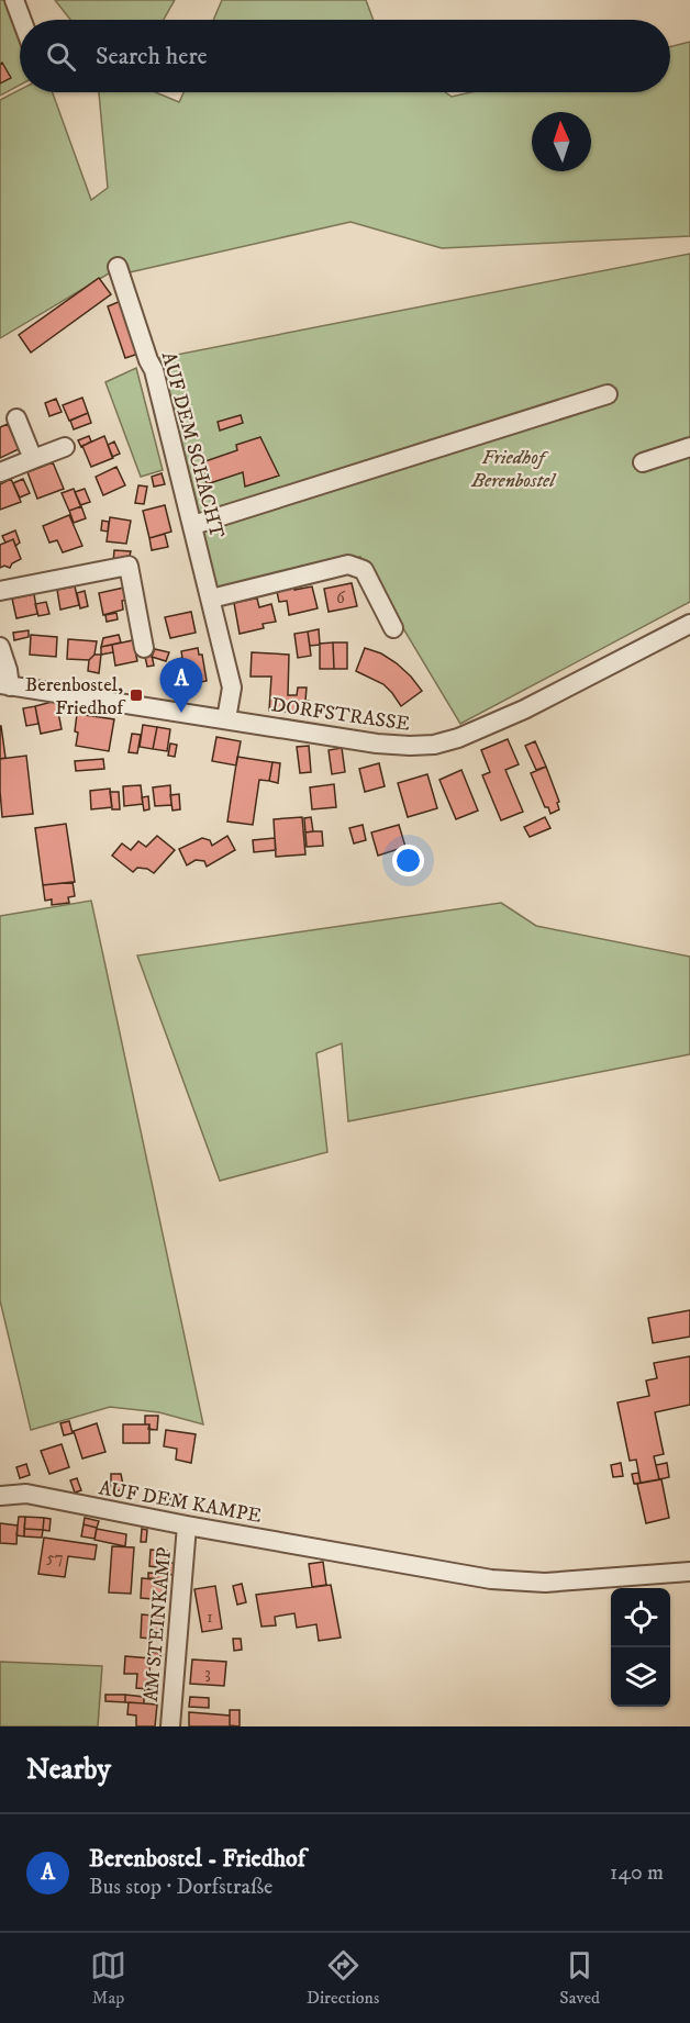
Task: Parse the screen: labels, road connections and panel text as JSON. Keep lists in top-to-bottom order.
{
  "streets": {
    "street": [
      "AUF DEM SCHACHT",
      "DORFSTRASSE",
      "AUF DEM KAMPE",
      "AM STEINKAMP"
    ]
  },
  "crossings": [
    ["AUF DEM SCHACHT", "DORFSTRASSE"],
    ["AUF DEM KAMPE", "AM STEINKAMP"]
  ],
  "parks": ["Friedhof Berenbostel"],
  "places": {
    "transit": ["Berenbostel, Friedhof"]
  },
  "house_numbers": [
    "6",
    "57",
    "1",
    "3"
  ],
  "north": "top",
  "page": {
    "search": "Search here",
    "pins": "A",
    "heading": "Nearby",
    "list": [
      {
        "mark": "A",
        "name": "Berenbostel - Friedhof",
        "note": "Bus stop · Dorfstraße",
        "value": "140 m"
      }
    ],
    "nav": ["Map", "Directions", "Saved"]
  }
}
